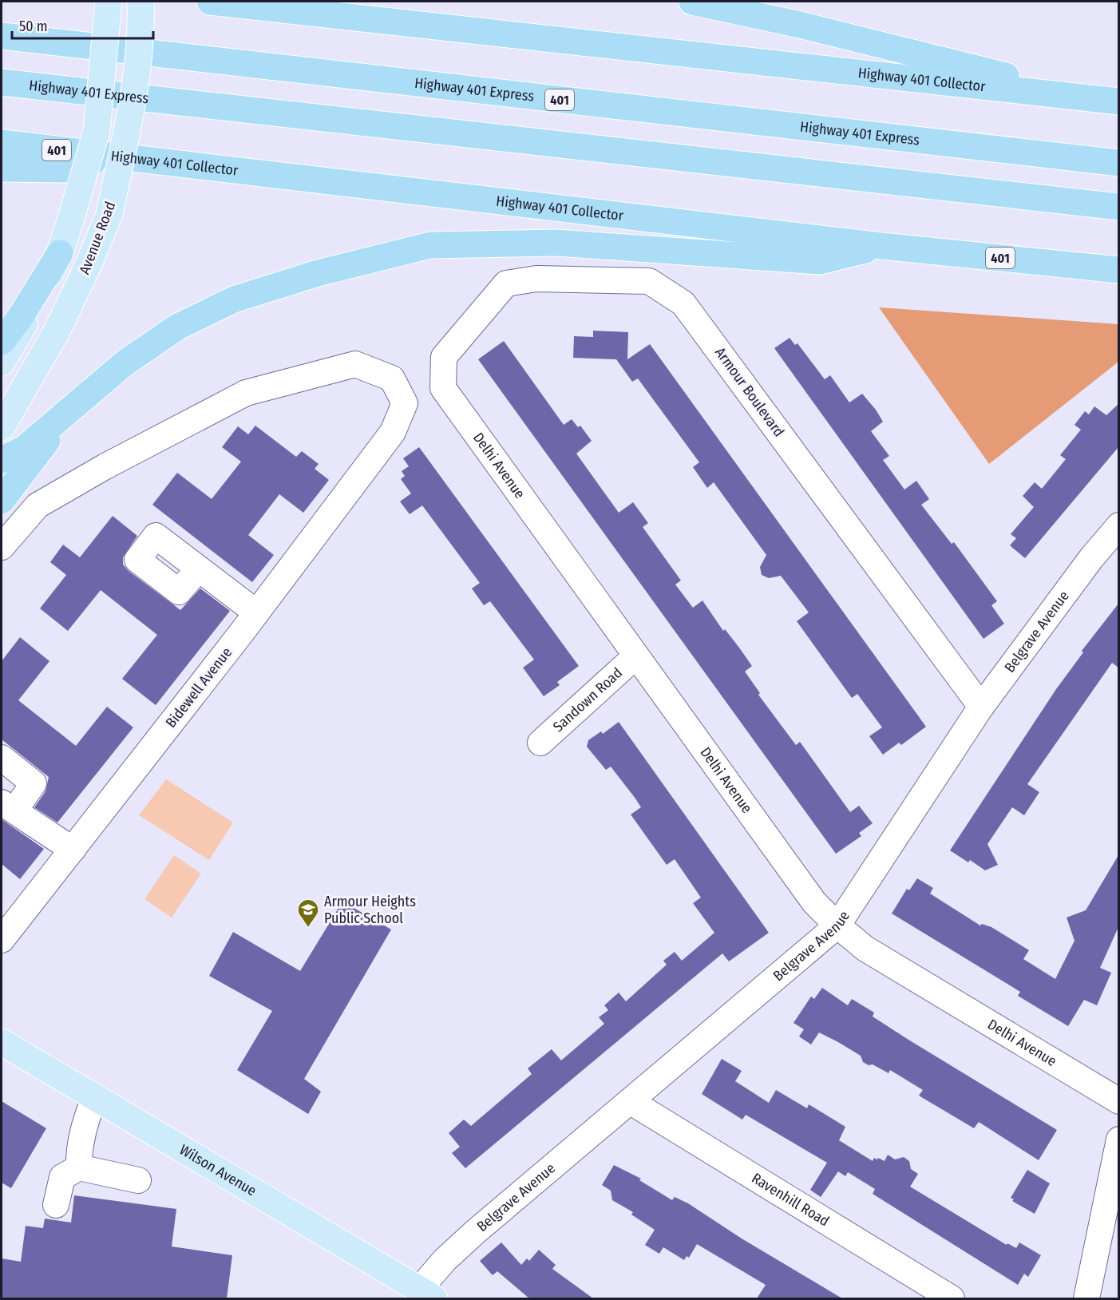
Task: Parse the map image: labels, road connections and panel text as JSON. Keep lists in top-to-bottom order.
{
  "streets": {
    "highway": ["Highway 401 Collector", "Highway 401 Express", "401"],
    "main road": ["Avenue Road", "Wilson Avenue"],
    "street": [
      "Armour Boulevard",
      "Delhi Avenue",
      "Belgrave Avenue",
      "Bidewell Avenue",
      "Sandown Road",
      "Ravenhill Road"
    ]
  },
  "crossings": [
    ["Armour Boulevard", "Delhi Avenue"],
    ["Armour Boulevard", "Belgrave Avenue"],
    ["Delhi Avenue", "Belgrave Avenue"],
    ["Delhi Avenue", "Sandown Road"],
    ["Belgrave Avenue", "Wilson Avenue"],
    ["Belgrave Avenue", "Ravenhill Road"]
  ],
  "places": {
    "school or university": ["Armour Heights Public School"]
  },
  "scale_bar": "50 m"
}
